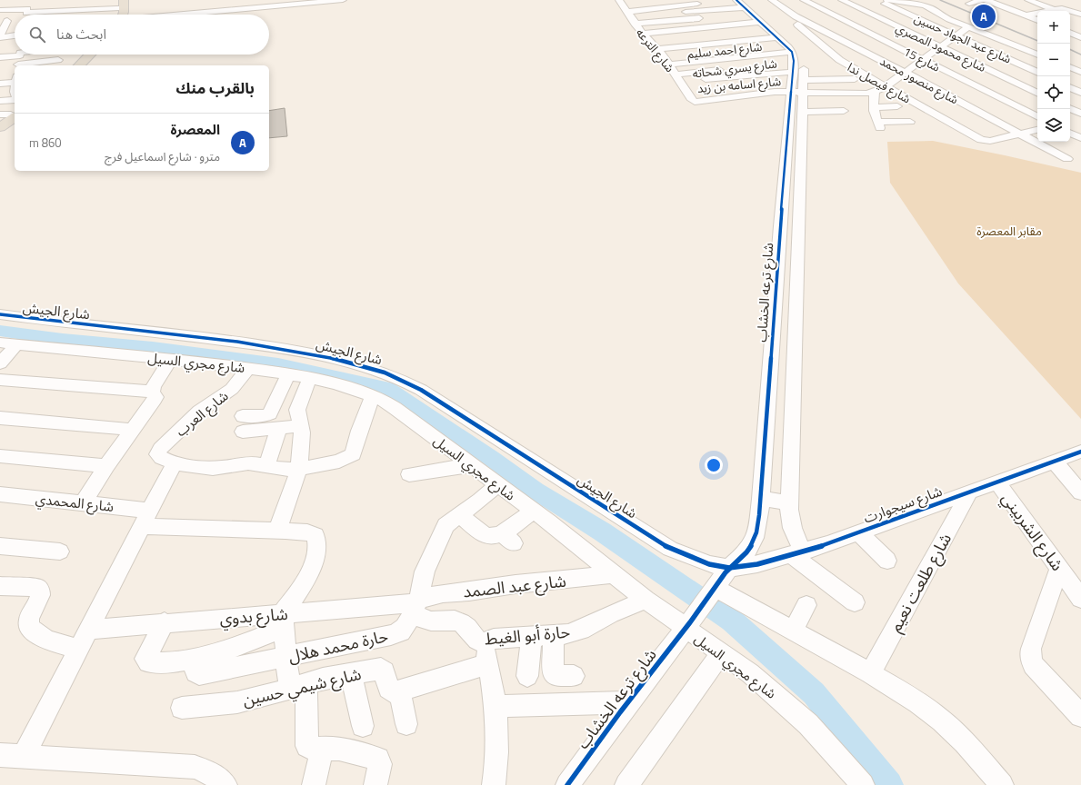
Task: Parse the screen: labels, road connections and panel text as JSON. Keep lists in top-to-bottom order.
{
  "streets": {
    "street": [
      "شارع عبد الجواد حسين",
      "شارع محمود المصري",
      "شارع الترعه",
      "شارع احمد سليم",
      "شارع 15",
      "شارع يسري شحاته",
      "شارع منصور محمد",
      "شارع فيصل ندا",
      "شارع اسامه بن زيد",
      "شارع ترعه الخشاب",
      "شارع الجيش",
      "شارع مجري السيل",
      "شارع العرب",
      "شارع المحمدي",
      "شارع سيجوارت",
      "شارع الشربيني",
      "شارع طلعت نعيم",
      "شارع عبد الصمد",
      "شارع بدوي",
      "حارة أبو الغيط",
      "حارة محمد هلال",
      "شارع شيمي حسين"
    ]
  },
  "crossings": [
    ["شارع الترعه", "شارع احمد سليم"],
    ["شارع الترعه", "شارع يسري شحاته"],
    ["شارع الترعه", "شارع اسامه بن زيد"],
    ["شارع الترعه", "شارع ترعه الخشاب"],
    ["شارع احمد سليم", "شارع ترعه الخشاب"],
    ["شارع يسري شحاته", "شارع اسامه بن زيد"],
    ["شارع منصور محمد", "شارع فيصل ندا"],
    ["شارع اسامه بن زيد", "شارع ترعه الخشاب"],
    ["شارع ترعه الخشاب", "شارع الجيش"],
    ["شارع ترعه الخشاب", "شارع مجري السيل"],
    ["شارع ترعه الخشاب", "شارع سيجوارت"],
    ["شارع الجيش", "شارع سيجوارت"],
    ["شارع مجري السيل", "شارع العرب"],
    ["شارع مجري السيل", "شارع عبد الصمد"],
    ["شارع مجري السيل", "حارة أبو الغيط"],
    ["شارع مجري السيل", "حارة محمد هلال"],
    ["شارع العرب", "شارع المحمدي"],
    ["شارع العرب", "شارع بدوي"],
    ["شارع المحمدي", "شارع بدوي"],
    ["شارع سيجوارت", "شارع الشربيني"],
    ["شارع سيجوارت", "شارع طلعت نعيم"],
    ["شارع عبد الصمد", "شارع بدوي"],
    ["شارع عبد الصمد", "حارة أبو الغيط"],
    ["شارع عبد الصمد", "حارة محمد هلال"],
    ["شارع بدوي", "حارة أبو الغيط"],
    ["شارع بدوي", "حارة محمد هلال"],
    ["حارة أبو الغيط", "حارة محمد هلال"]
  ],
  "parks": ["مقابر المعصرة"],
  "page": {
    "pins": "A",
    "map_buttons": ["+", "−"],
    "search": "ابحث هنا",
    "heading": "بالقرب منك",
    "list": [
      {
        "mark": "A",
        "name": "المعصرة",
        "note": "مترو · شارع اسماعيل فرج",
        "value": "860 m"
      }
    ]
  }
}
